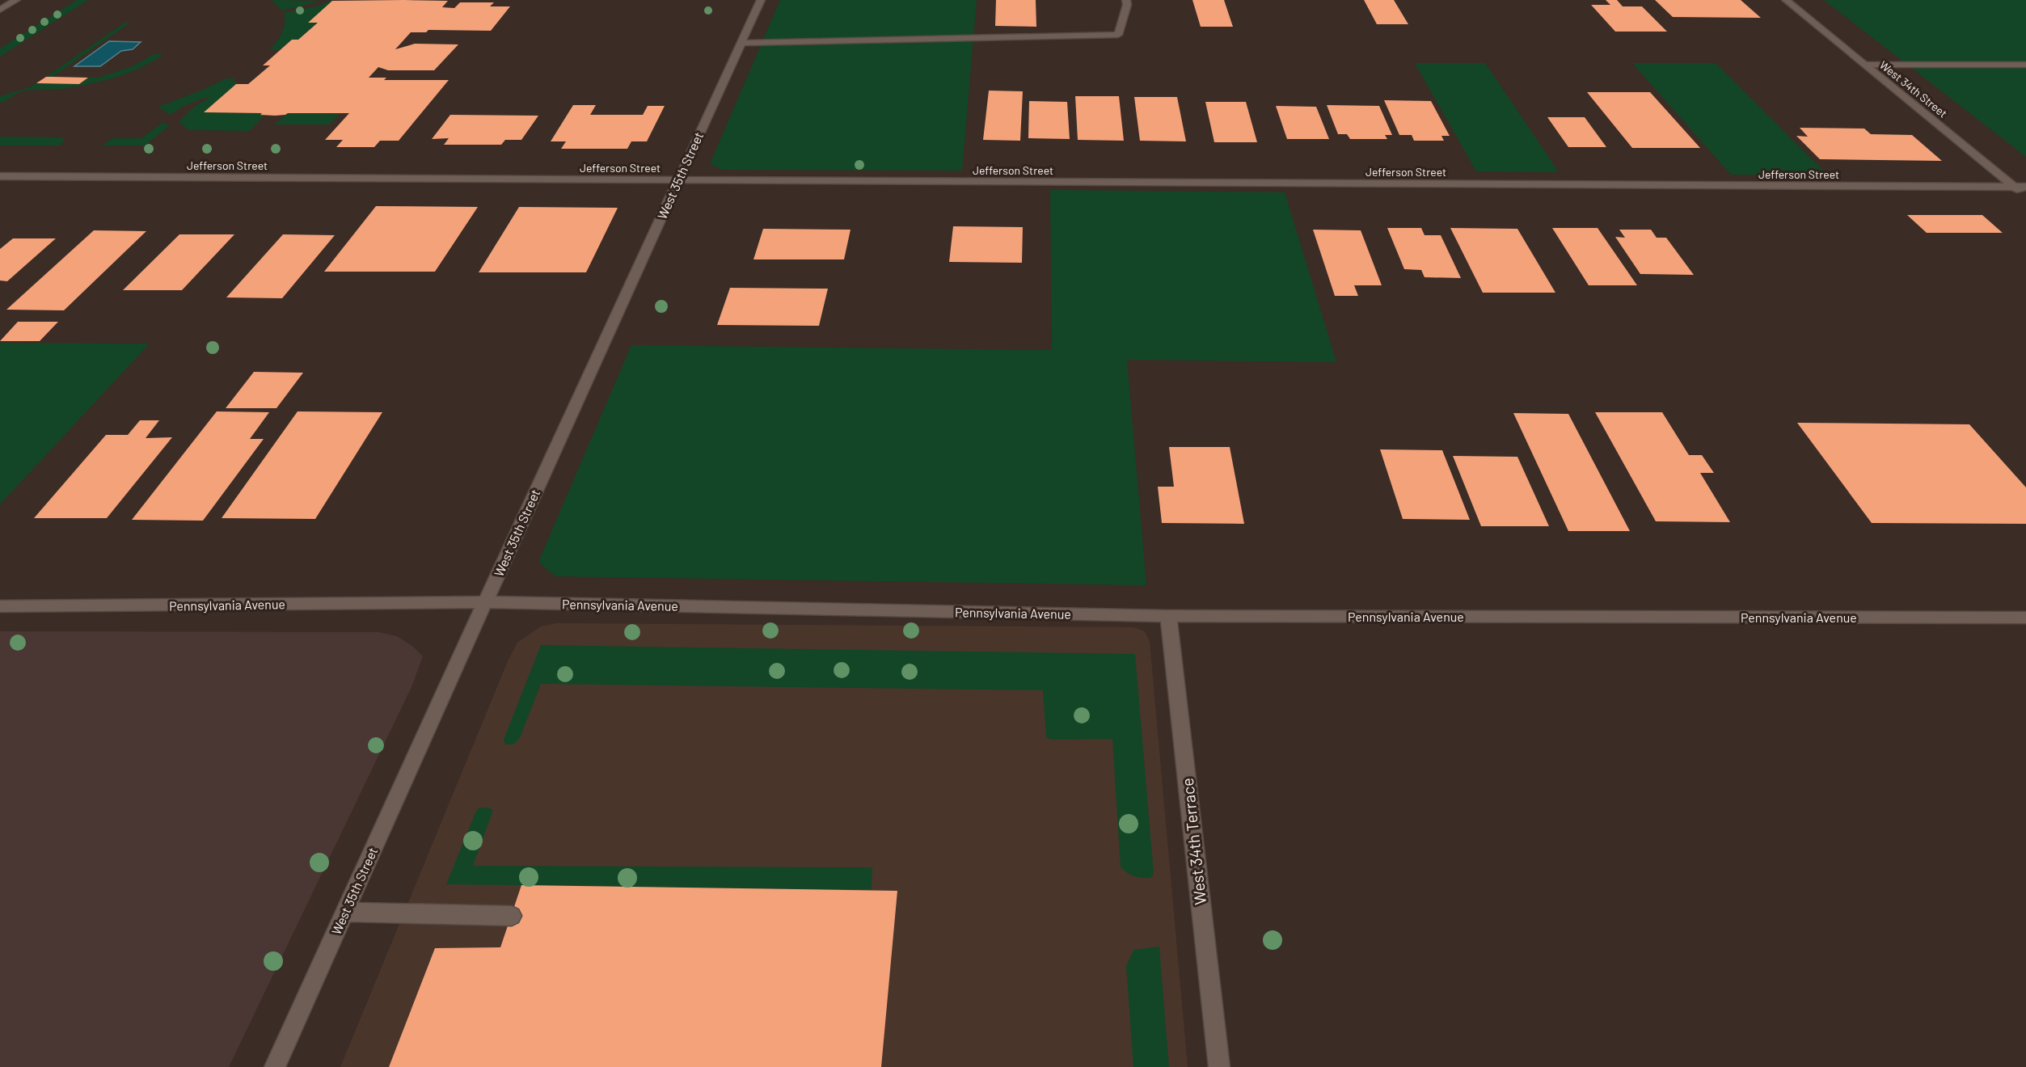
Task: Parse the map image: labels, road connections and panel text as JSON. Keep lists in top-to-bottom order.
{
  "streets": {
    "street": [
      "West 34th Street",
      "Jefferson Street",
      "West 35th Street",
      "Pennsylvania Avenue",
      "West 34th Terrace"
    ]
  },
  "crossings": [
    ["West 34th Street", "Jefferson Street"],
    ["Jefferson Street", "West 35th Street"],
    ["West 35th Street", "Pennsylvania Avenue"],
    ["Pennsylvania Avenue", "West 34th Terrace"]
  ]
}
